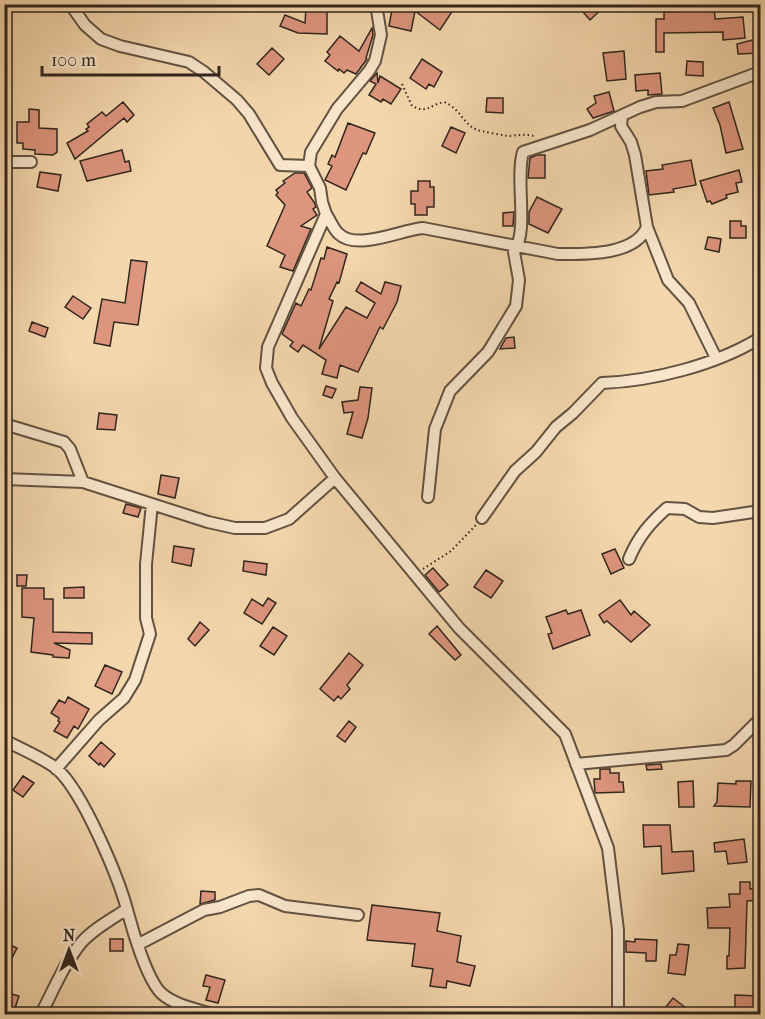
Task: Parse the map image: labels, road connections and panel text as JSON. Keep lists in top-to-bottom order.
{
  "scale_bar": "100 m",
  "north": "top"
}
